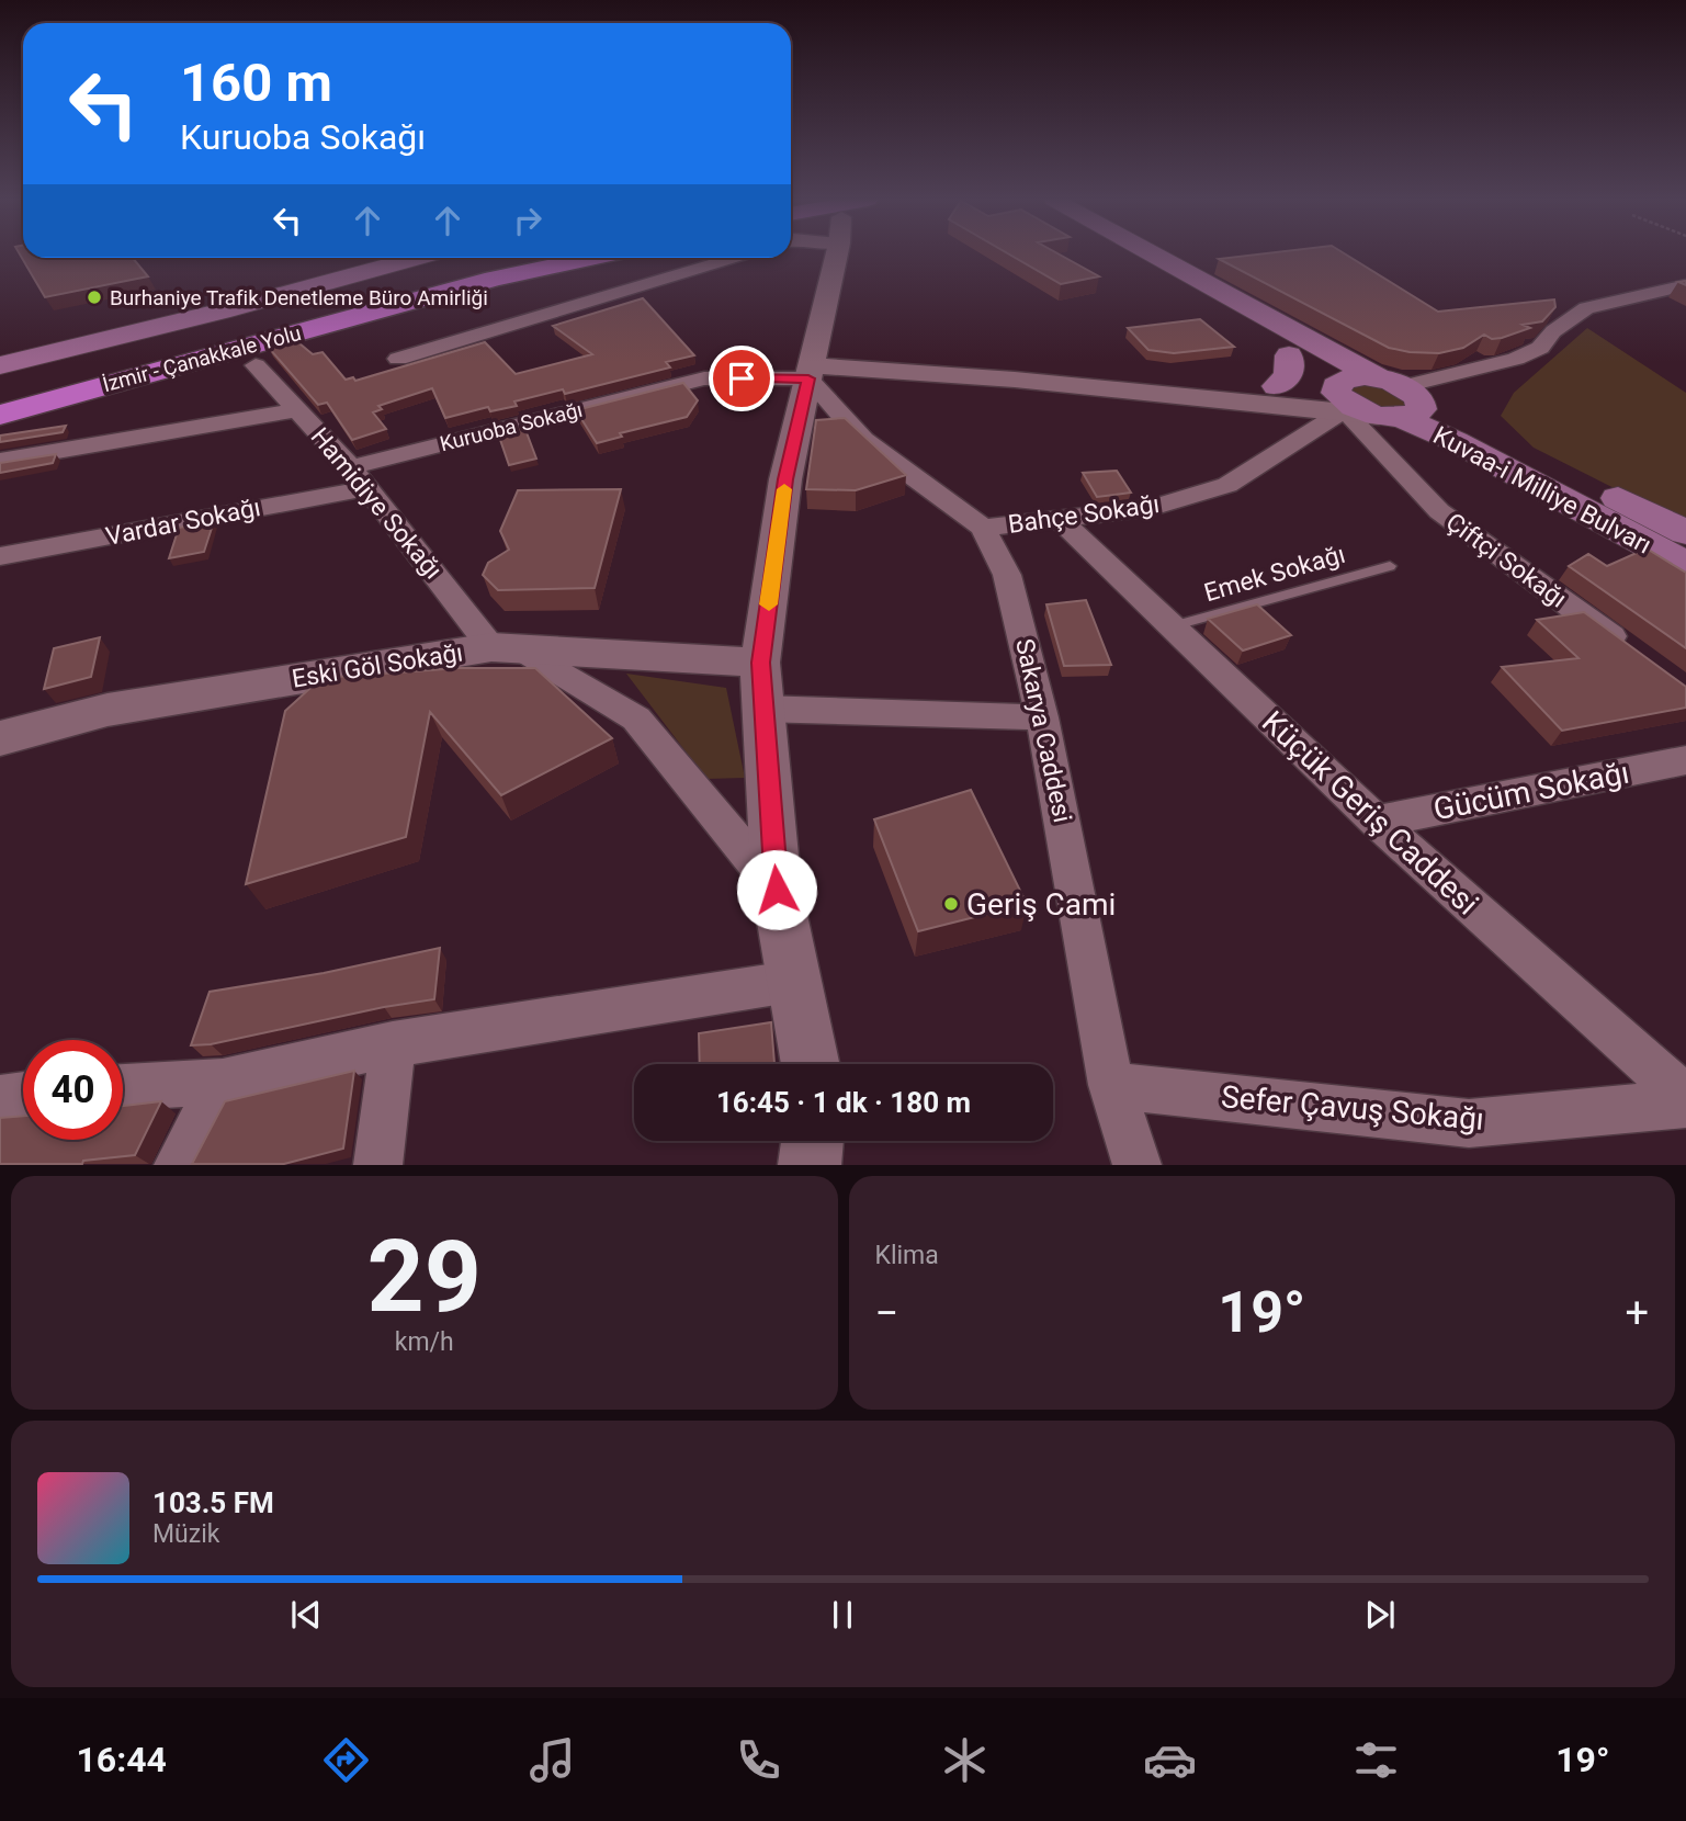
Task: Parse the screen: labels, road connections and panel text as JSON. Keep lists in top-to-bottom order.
{
  "streets": {
    "highway": ["İzmir - Çanakkale Yolu"],
    "main road": ["Kuvaa-i Milliye Bulvarı"],
    "street": [
      "Kuruoba Sokağı",
      "Hamidiye Sokağı",
      "Bahçe Sokağı",
      "Vardar Sokağı",
      "Çiftçi Sokağı",
      "Eski Göl Sokağı",
      "Sakarya Caddesi",
      "Gücüm Sokağı",
      "Küçük Geriş Caddesi",
      "Sefer Çavuş Sokağı"
    ],
    "lane": ["Emek Sokağı"]
  },
  "crossings": [
    ["Kuruoba Sokağı", "Hamidiye Sokağı"],
    ["Kuruoba Sokağı", "Vardar Sokağı"],
    ["Kuruoba Sokağı", "Sakarya Caddesi"],
    ["Hamidiye Sokağı", "Vardar Sokağı"],
    ["Hamidiye Sokağı", "Eski Göl Sokağı"],
    ["Bahçe Sokağı", "Çiftçi Sokağı"],
    ["Bahçe Sokağı", "Sakarya Caddesi"],
    ["Bahçe Sokağı", "Küçük Geriş Caddesi"],
    ["Emek Sokağı", "Küçük Geriş Caddesi"],
    ["Sakarya Caddesi", "Sefer Çavuş Sokağı"],
    ["Gücüm Sokağı", "Küçük Geriş Caddesi"],
    ["Küçük Geriş Caddesi", "Sefer Çavuş Sokağı"]
  ],
  "places": ["Burhaniye Trafik Denetleme Büro Amirliği", "Geriş Cami"],
  "page": {
    "turn": ["160 m", "Kuruoba Sokağı"],
    "limit": "40",
    "trip": "16:45 · 1 dk · 180 m",
    "tile": [
      ["29", "km/h"],
      "Klima"
    ],
    "heat": ["−", "19°", "+"],
    "song": ["103.5 FM", "Müzik"],
    "tabs": ["16:44", "19°"]
  }
}
